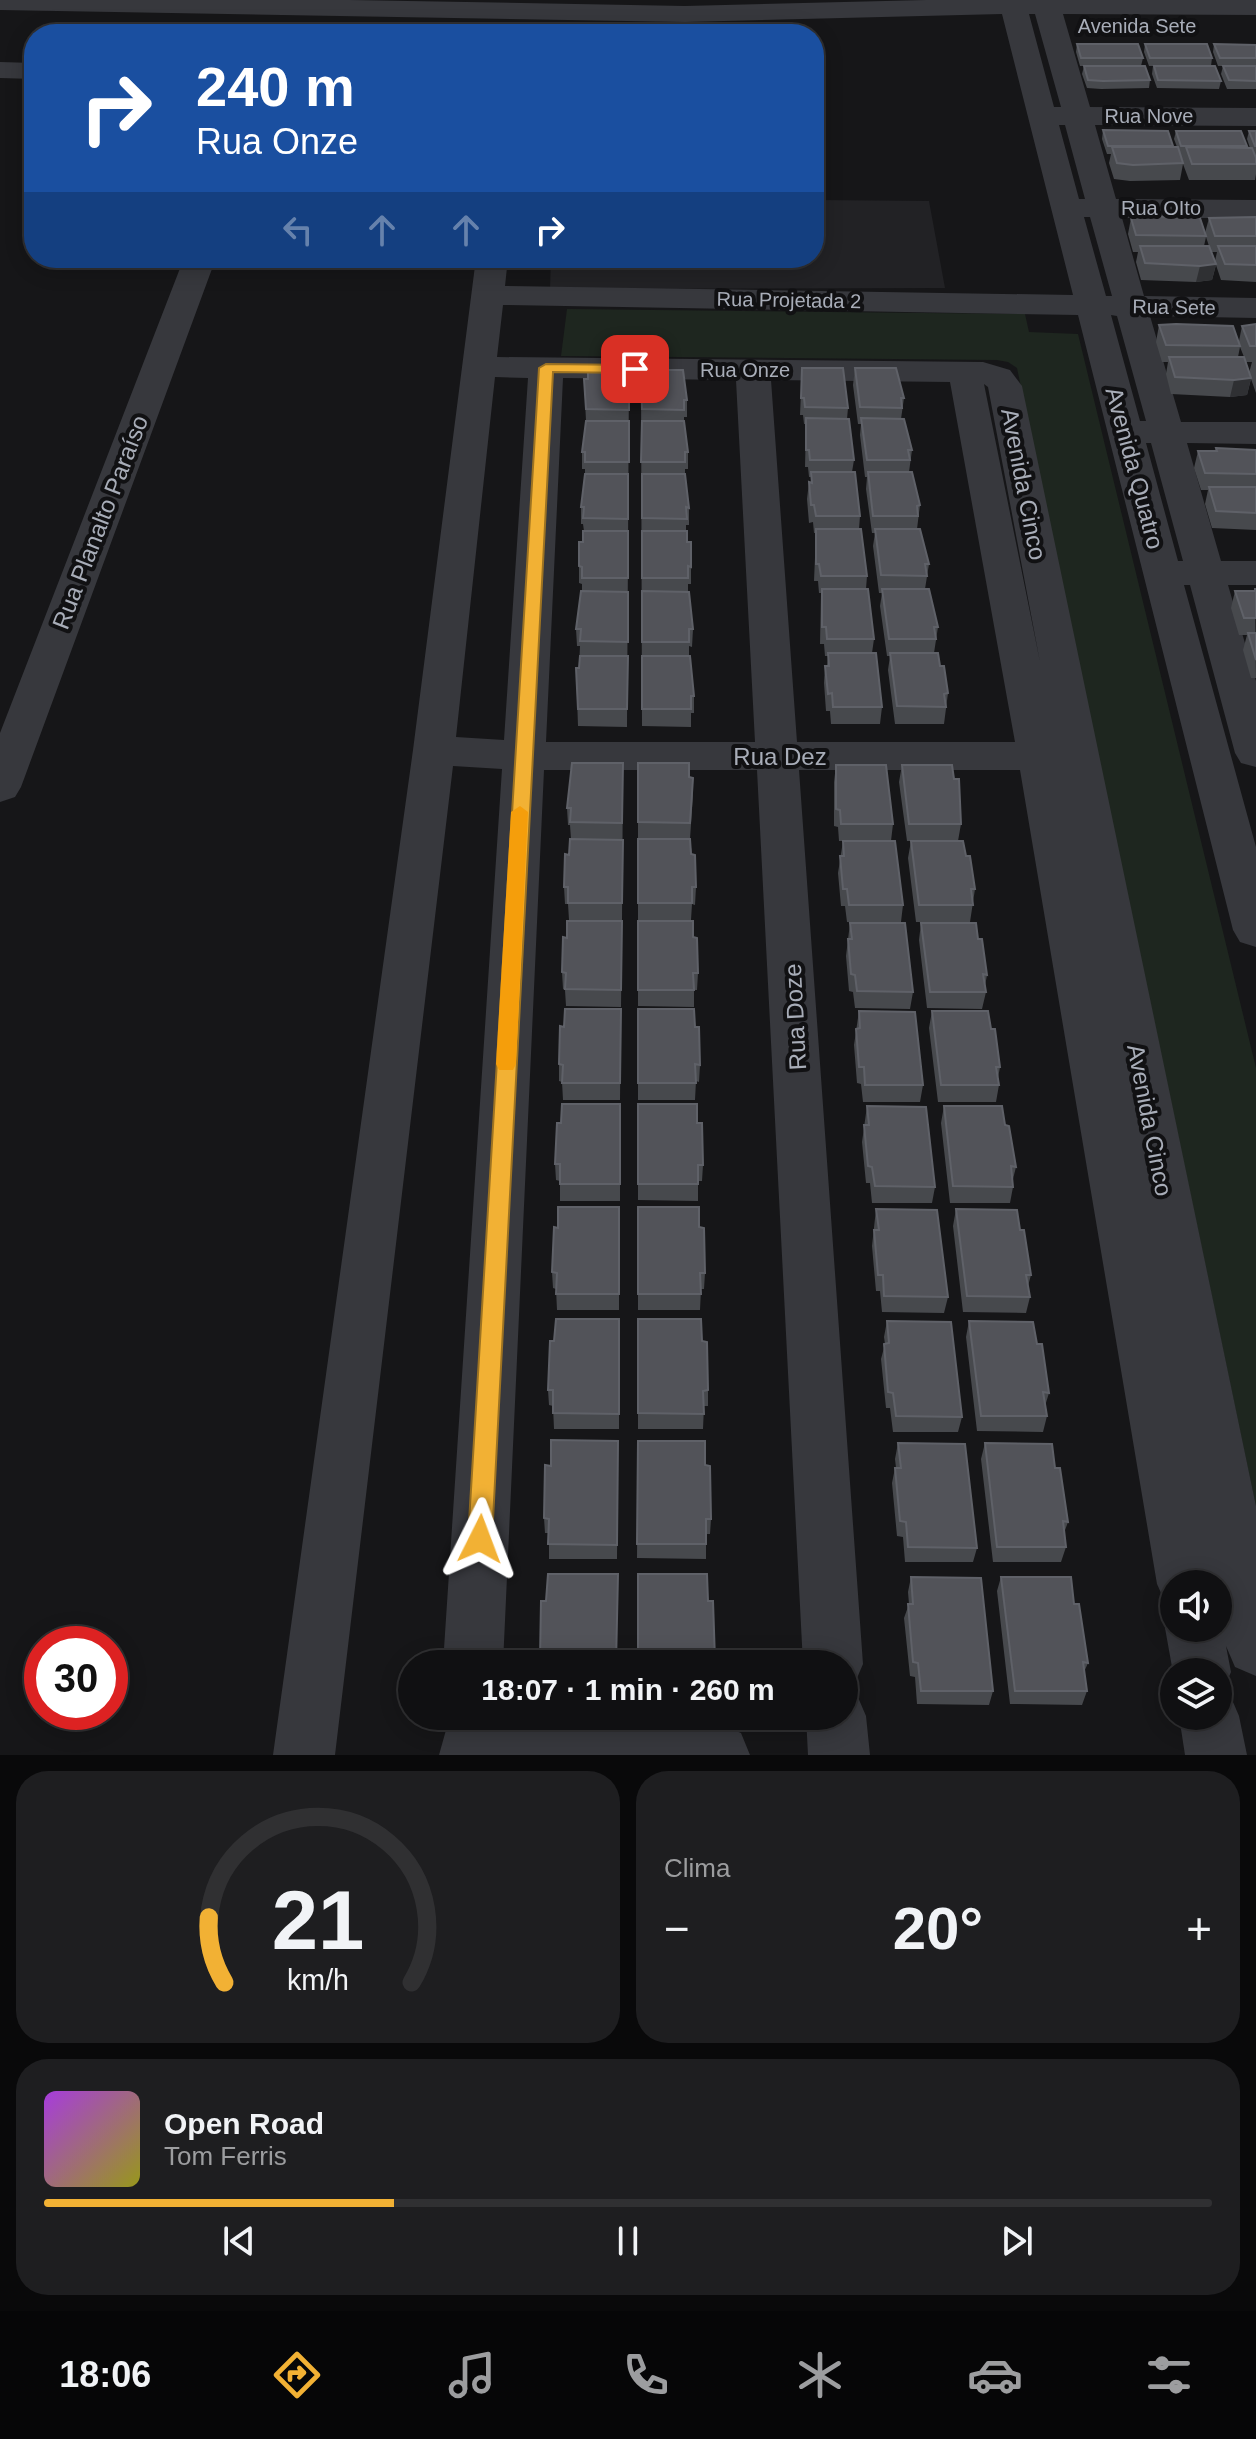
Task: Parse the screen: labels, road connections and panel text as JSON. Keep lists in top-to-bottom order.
{
  "streets": {
    "street": [
      "Avenida Sete",
      "Rua Nove",
      "Rua OIto",
      "Rua Projetada 2",
      "Rua Sete",
      "Rua Onze",
      "Avenida Quatro",
      "Avenida Cinco",
      "Rua Planalto Paraíso",
      "Rua Dez",
      "Rua Doze"
    ]
  },
  "crossings": [
    ["Avenida Sete", "Avenida Quatro"],
    ["Rua Nove", "Avenida Quatro"],
    ["Rua OIto", "Avenida Quatro"],
    ["Rua Projetada 2", "Rua Sete"],
    ["Rua Projetada 2", "Avenida Quatro"],
    ["Rua Sete", "Avenida Quatro"],
    ["Rua Onze", "Avenida Cinco"],
    ["Rua Onze", "Rua Doze"],
    ["Avenida Cinco", "Rua Dez"],
    ["Rua Dez", "Rua Doze"]
  ],
  "page": {
    "turn": ["240 m", "Rua Onze"],
    "limit": "30",
    "trip": "18:07 · 1 min · 260 m",
    "tile": "Clima",
    "heat": ["−", "20°", "+"],
    "song": ["Open Road", "Tom Ferris"],
    "tabs": "18:06",
    "gauge": ["21", "km/h"]
  }
}
